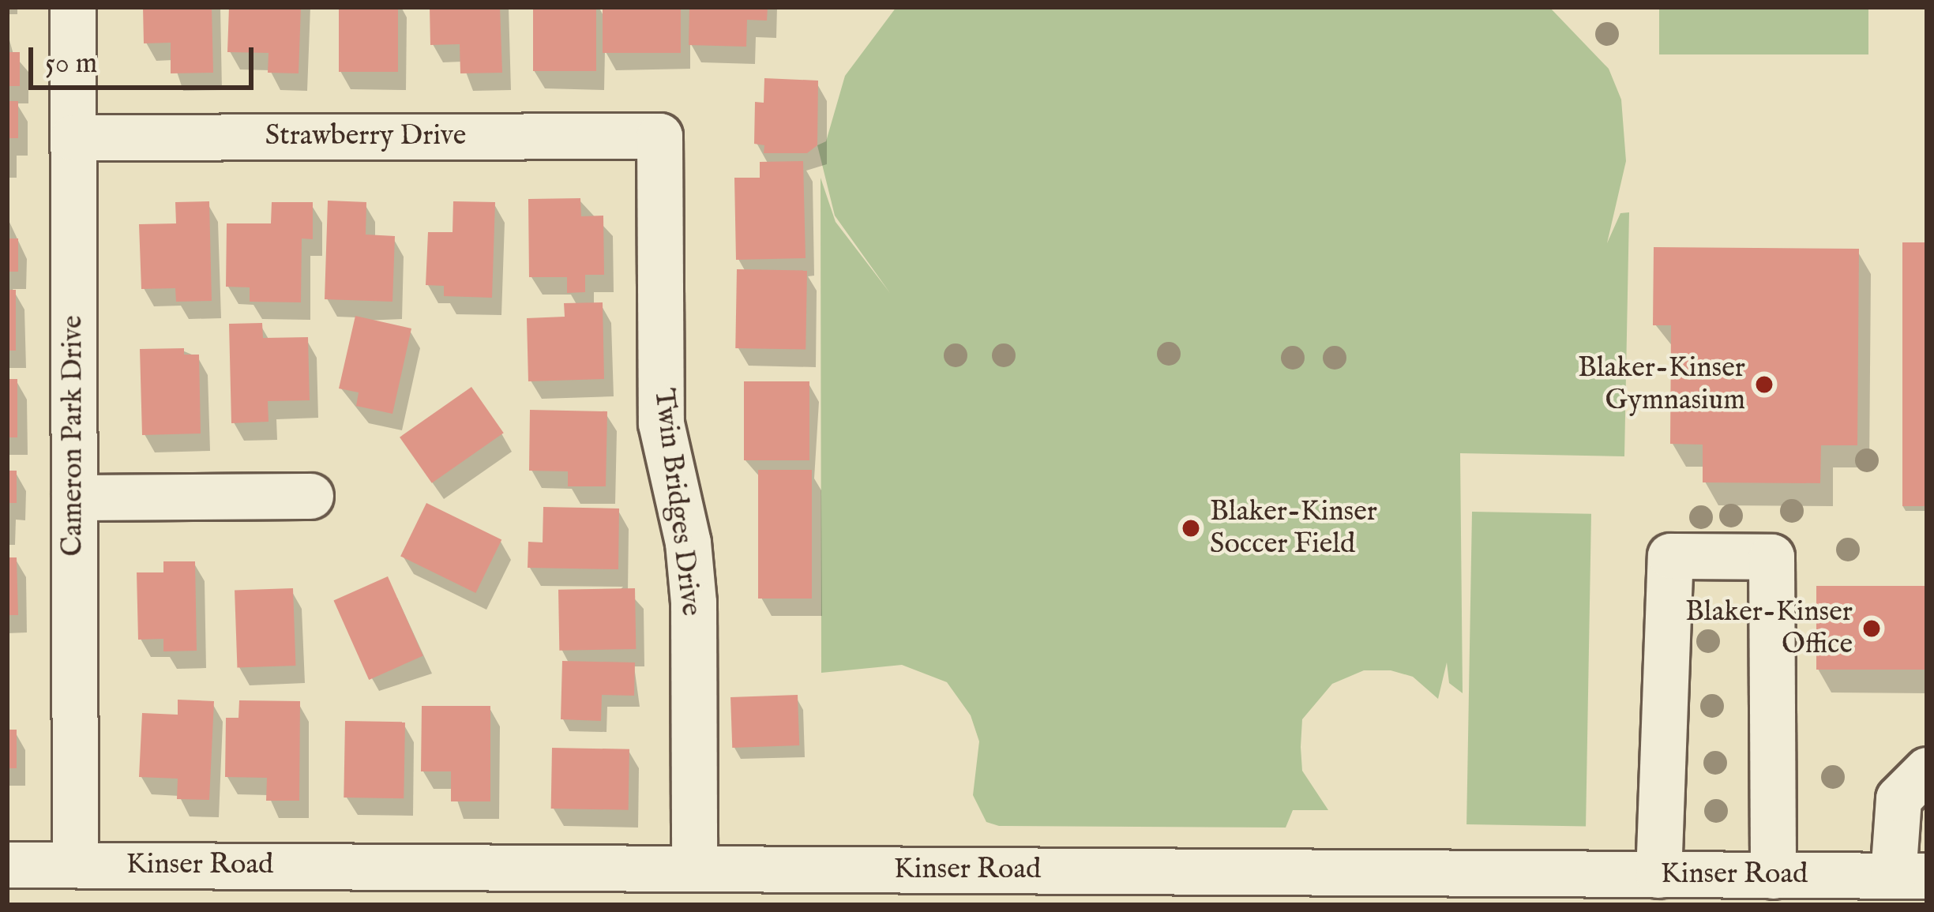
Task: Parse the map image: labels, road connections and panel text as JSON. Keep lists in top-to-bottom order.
{
  "streets": {
    "street": [
      "Strawberry Drive",
      "Cameron Park Drive",
      "Twin Bridges Drive",
      "Kinser Road"
    ]
  },
  "crossings": [
    ["Strawberry Drive", "Cameron Park Drive"],
    ["Strawberry Drive", "Twin Bridges Drive"],
    ["Cameron Park Drive", "Kinser Road"],
    ["Twin Bridges Drive", "Kinser Road"]
  ],
  "places": ["Blaker-Kinser Gymnasium", "Blaker-Kinser Soccer Field", "Blaker-Kinser Office"],
  "scale_bar": "50 m"
}
